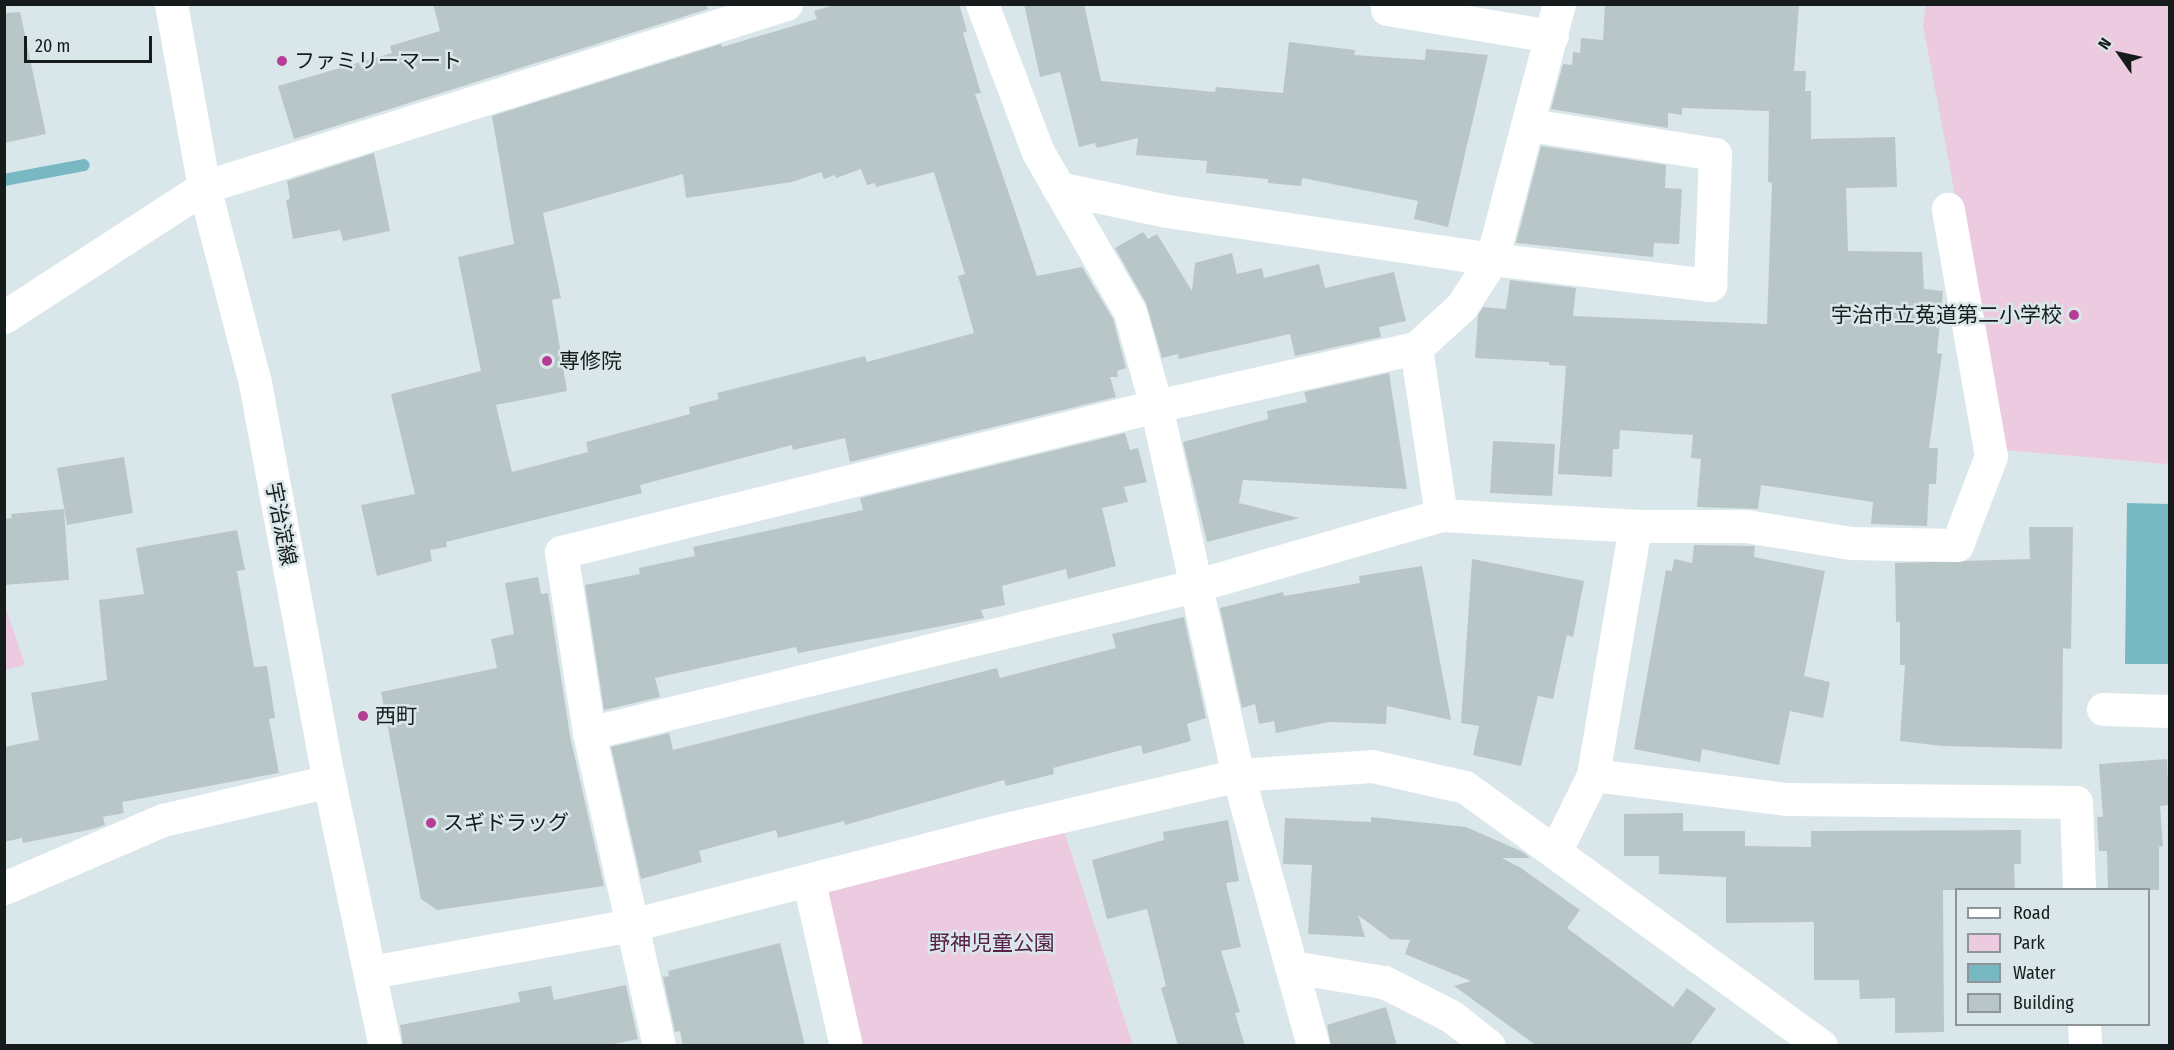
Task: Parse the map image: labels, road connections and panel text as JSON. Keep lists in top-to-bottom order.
{
  "streets": {
    "street": ["宇治淀線"]
  },
  "parks": ["野神児童公園"],
  "places": [
    "ファミリーマート",
    "宇治市立菟道第二小学校",
    "専修院",
    "西町",
    "スギドラッグ"
  ],
  "legend": [
    "Road",
    "Park",
    "Water",
    "Building"
  ],
  "scale_bar": "20 m",
  "north": "top left"
}
